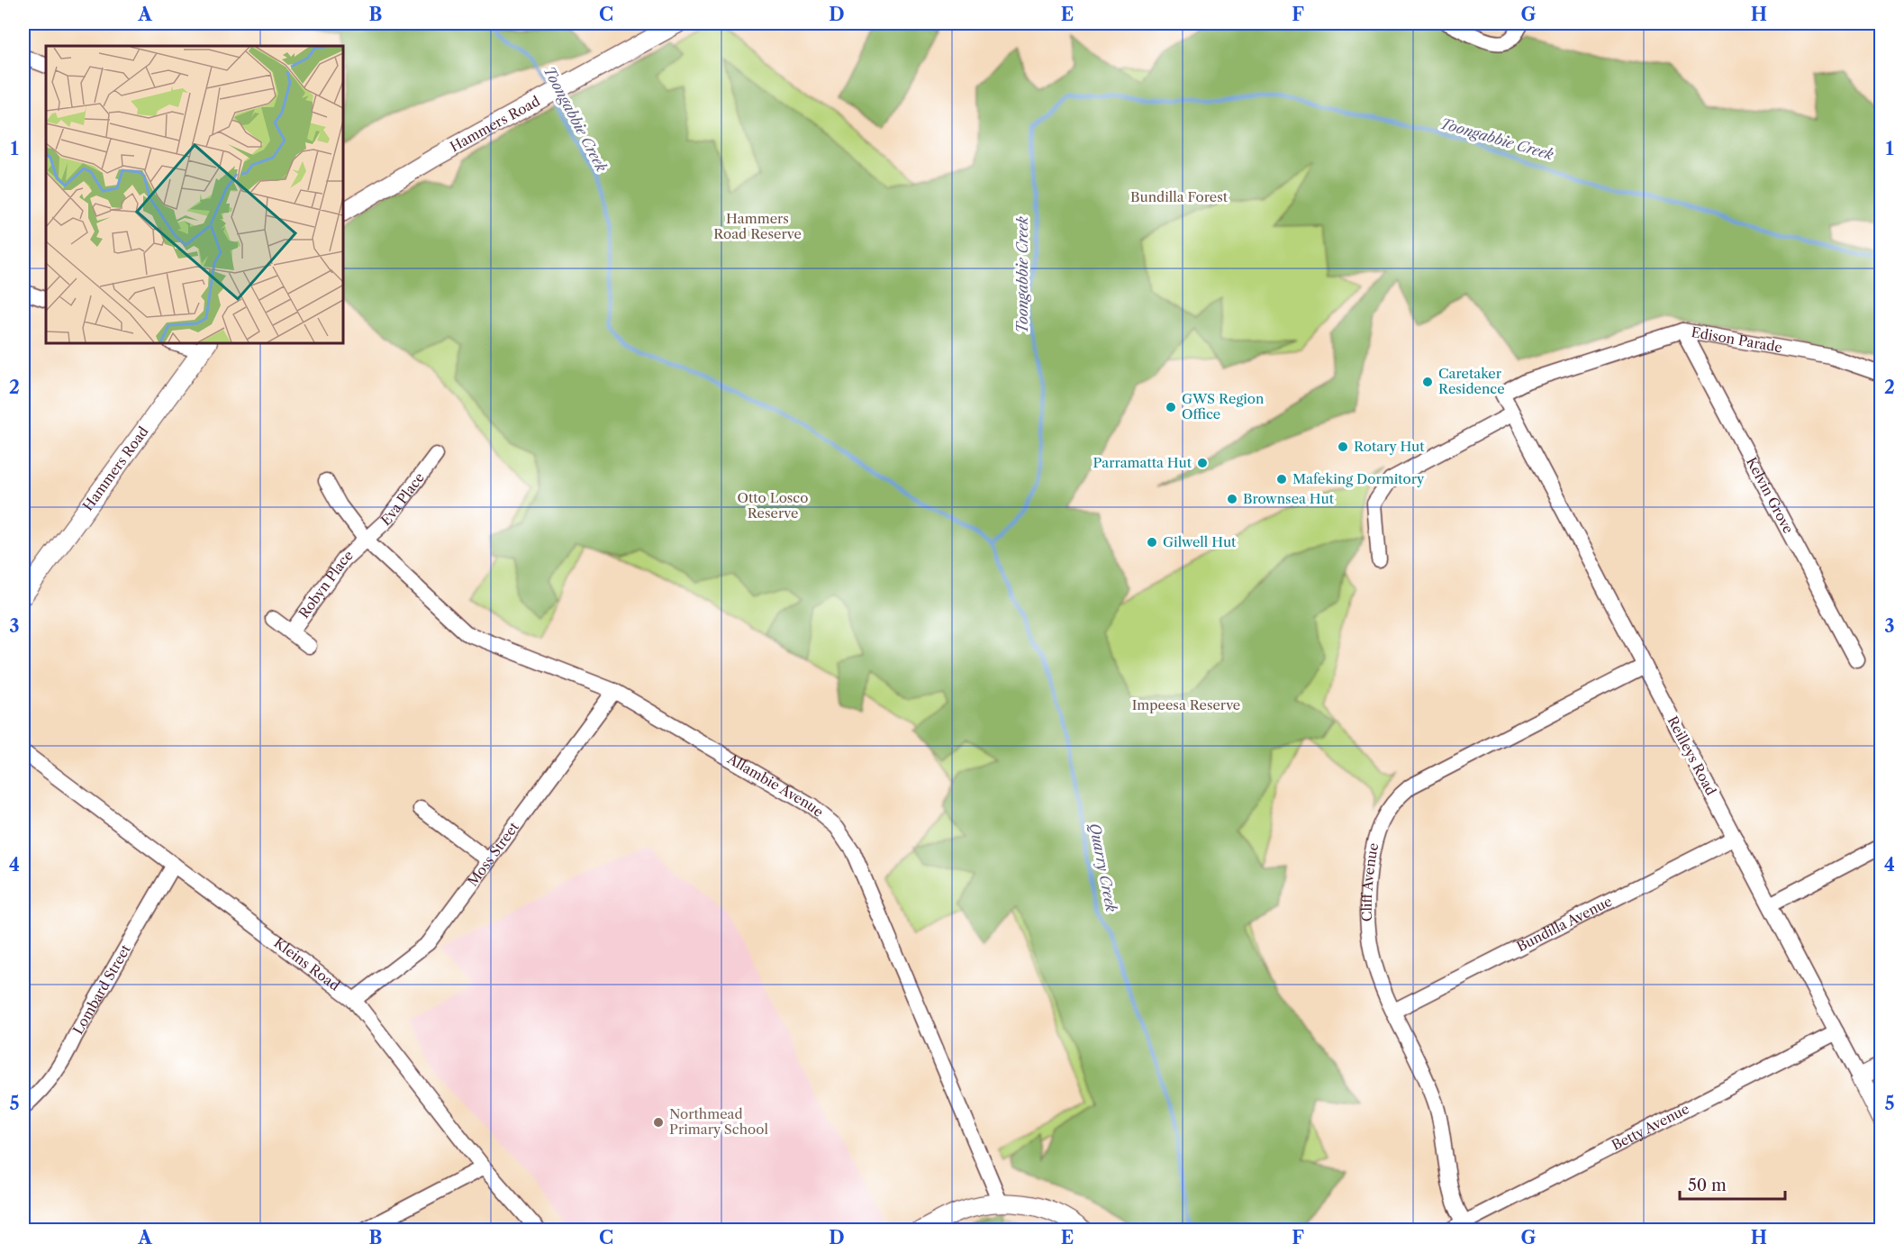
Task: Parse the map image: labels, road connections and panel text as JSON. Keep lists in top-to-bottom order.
{
  "streets": {
    "street": [
      "Hammers Road",
      "Edison Parade",
      "Kelvin Grove",
      "Eva Place",
      "Robyn Place",
      "Reilleys Road",
      "Allambie Avenue",
      "Moss Street",
      "Cliff Avenue",
      "Bundilla Avenue",
      "Kleins Road",
      "Lombard Street",
      "Betty Avenue"
    ]
  },
  "crossings": [
    ["Edison Parade", "Kelvin Grove"],
    ["Edison Parade", "Reilleys Road"],
    ["Eva Place", "Robyn Place"],
    ["Eva Place", "Allambie Avenue"],
    ["Robyn Place", "Allambie Avenue"],
    ["Reilleys Road", "Cliff Avenue"],
    ["Reilleys Road", "Bundilla Avenue"],
    ["Reilleys Road", "Betty Avenue"],
    ["Allambie Avenue", "Moss Street"],
    ["Moss Street", "Kleins Road"],
    ["Cliff Avenue", "Bundilla Avenue"],
    ["Cliff Avenue", "Betty Avenue"],
    ["Kleins Road", "Lombard Street"]
  ],
  "water": ["Toongabbie Creek", "Quarry Creek"],
  "parks": [
    "Bundilla Forest",
    "Hammers Road Reserve",
    "Otto Losco Reserve",
    "Impeesa Reserve"
  ],
  "places": [
    "Caretaker Residence",
    "GWS Region Office",
    "Rotary Hut",
    "Parramatta Hut",
    "Mafeking Dormitory",
    "Brownsea Hut",
    "Gilwell Hut",
    "Northmead Primary School"
  ],
  "scale_bar": "50 m",
  "grid": {
    "columns": [
      "A",
      "B",
      "C",
      "D",
      "E",
      "F",
      "G",
      "H"
    ],
    "rows": [
      "1",
      "2",
      "3",
      "4",
      "5"
    ]
  }
}
